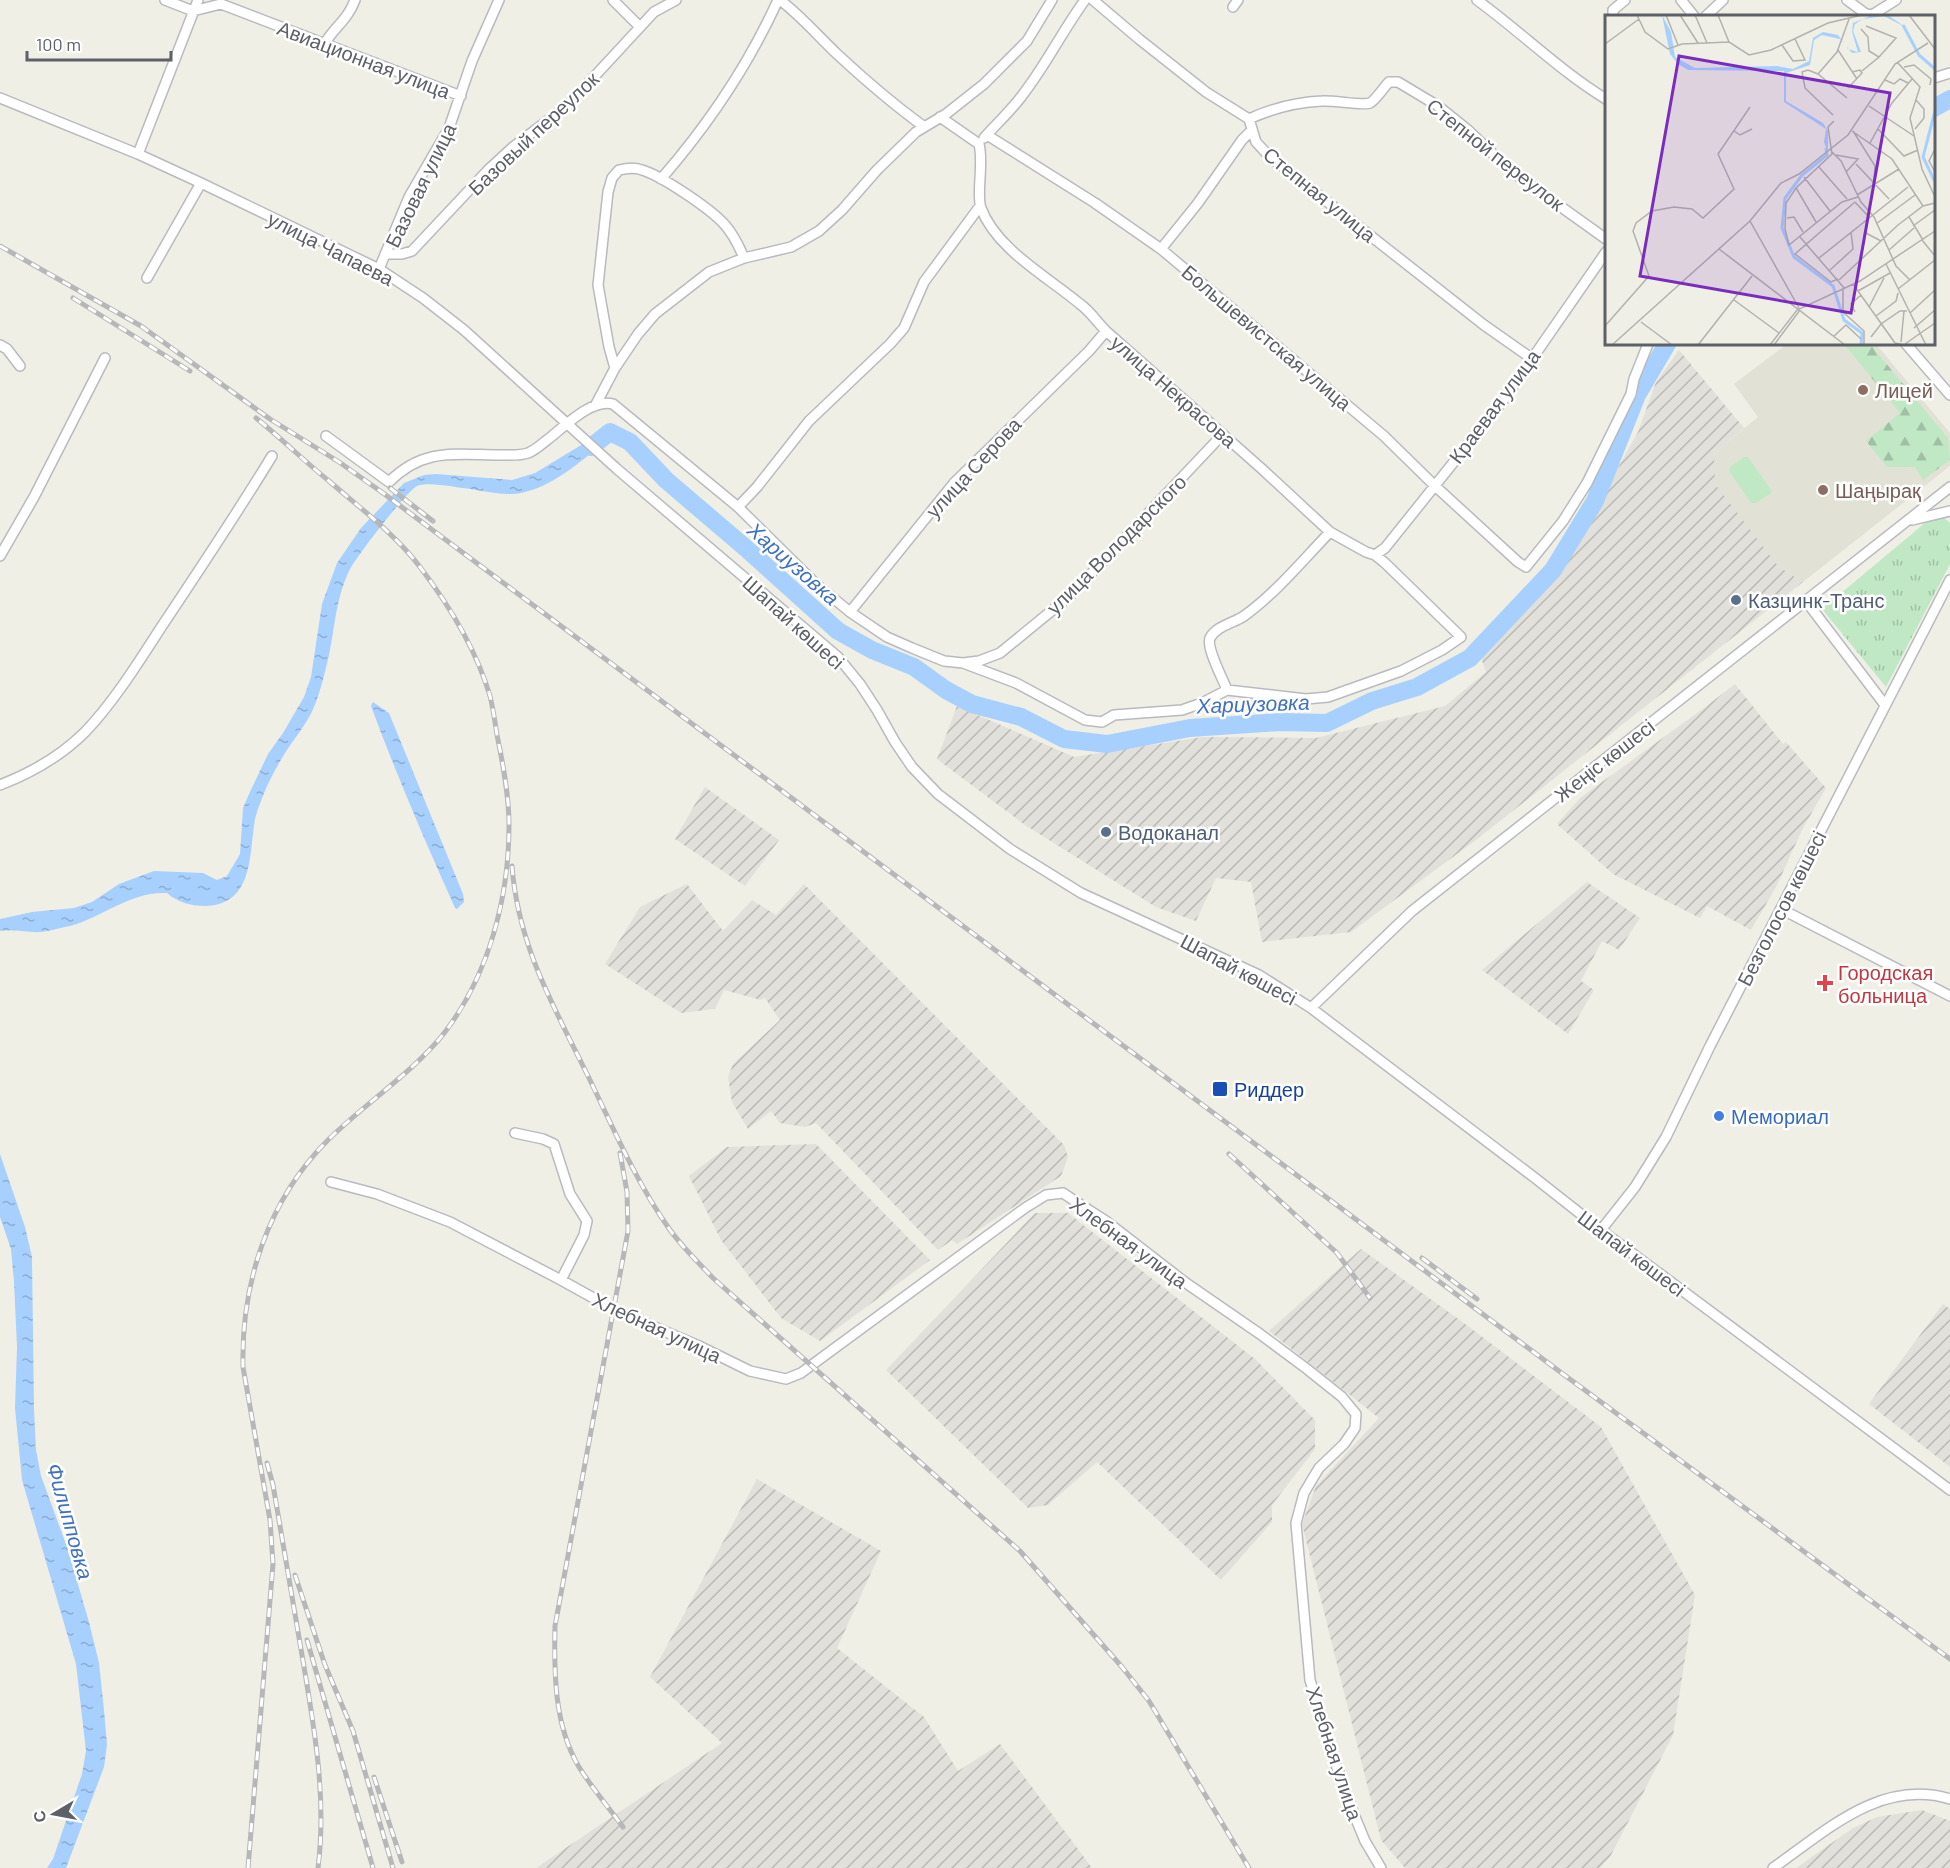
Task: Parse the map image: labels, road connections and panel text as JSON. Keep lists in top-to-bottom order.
{
  "streets": {
    "street": [
      "Авиационная улица",
      "Базовый переулок",
      "Степной переулок",
      "Базовая улица",
      "Степная улица",
      "улица Чапаева",
      "Большевистская улица",
      "улица Некрасова",
      "Краевая улица",
      "улица Серова",
      "улица Володарского",
      "Шапай көшесі",
      "Жеңіс көшесі",
      "Безголосов көшесі",
      "Хлебная улица"
    ]
  },
  "crossings": [
    ["Авиационная улица", "Базовая улица"],
    ["Базовый переулок", "Базовая улица"],
    ["Степной переулок", "Степная улица"],
    ["Базовая улица", "улица Чапаева"],
    ["Степная улица", "Краевая улица"],
    ["улица Чапаева", "Шапай көшесі"],
    ["Большевистская улица", "Краевая улица"],
    ["улица Некрасова", "Краевая улица"],
    ["улица Некрасова", "улица Серова"],
    ["улица Некрасова", "улица Володарского"],
    ["улица Серова", "улица Володарского"],
    ["Шапай көшесі", "Жеңіс көшесі"],
    ["Шапай көшесі", "Безголосов көшесі"]
  ],
  "water": ["Хариузовка", "Филипповка"],
  "places": {
    "other": [
      "Лицей",
      "Шаңырақ",
      "Казцинк-Транс",
      "Водоканал",
      "Мемориал"
    ],
    "health": ["Городская больница"],
    "transit": ["Риддер"]
  },
  "scale_bar": "100 m",
  "north": "left"
}
